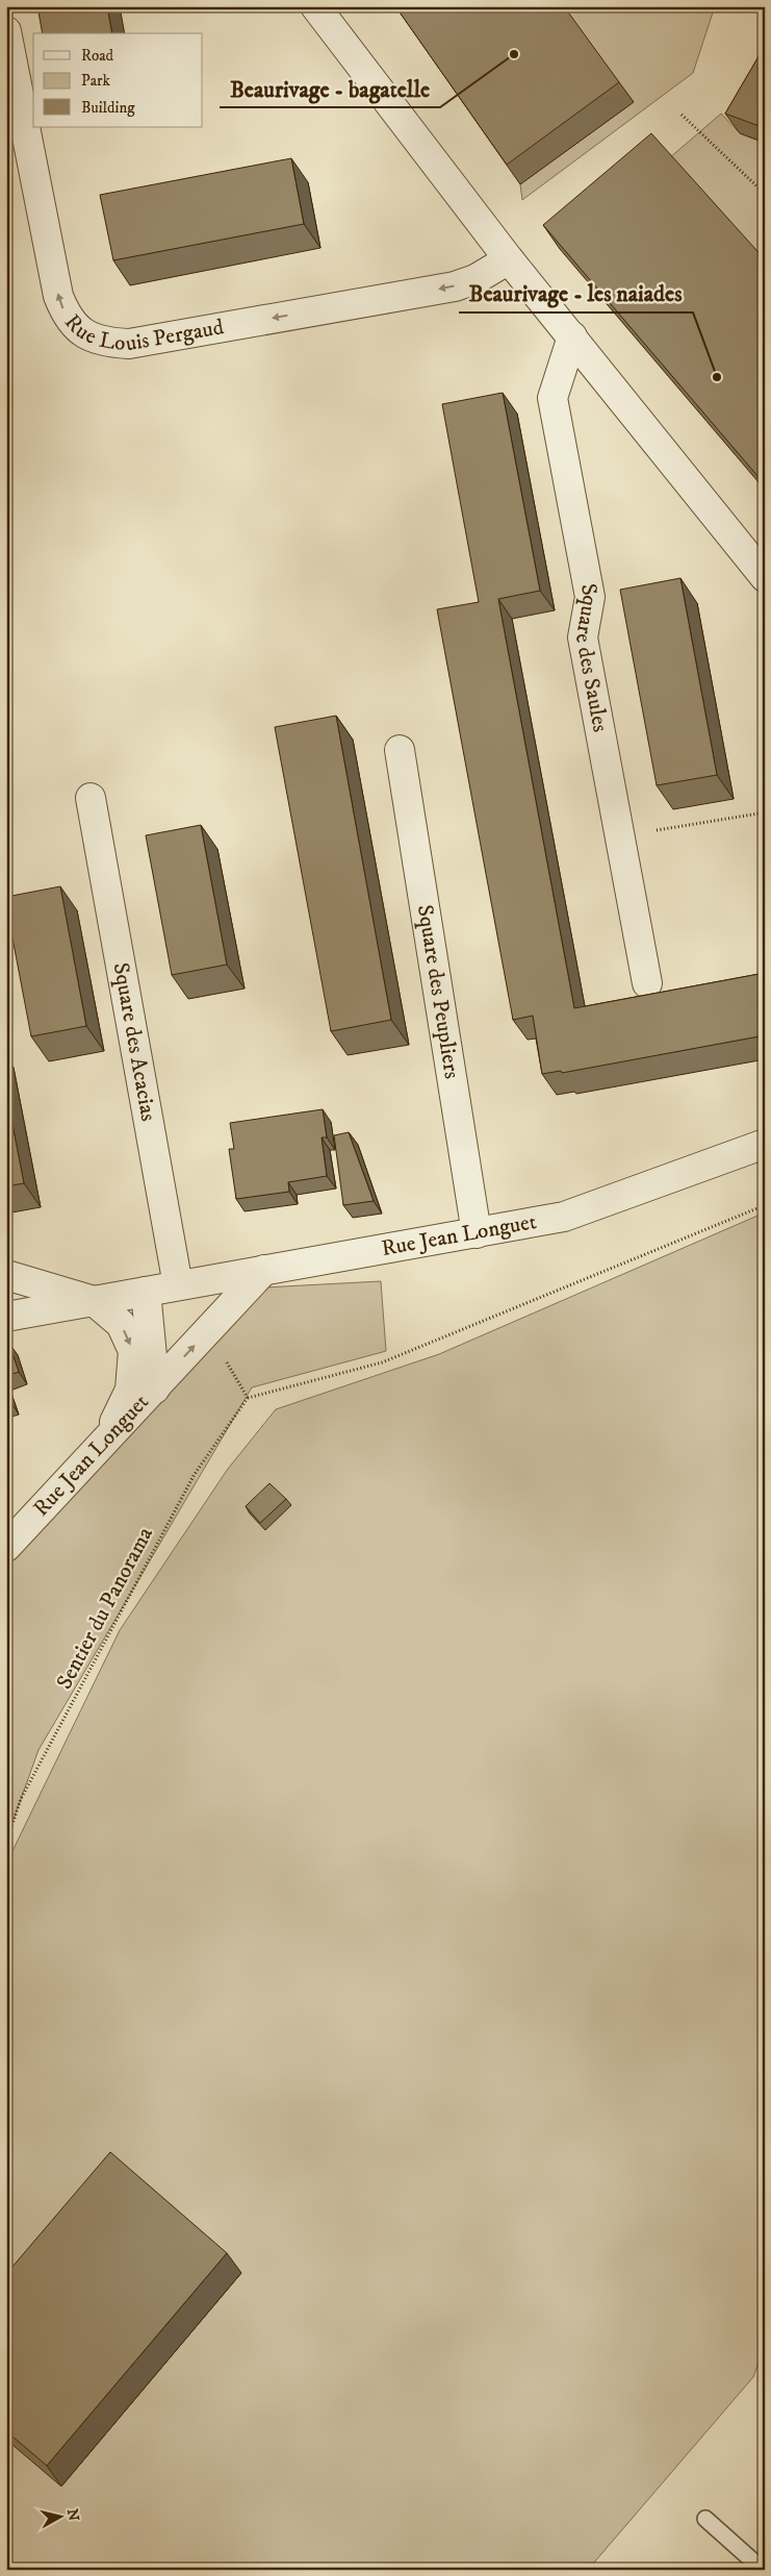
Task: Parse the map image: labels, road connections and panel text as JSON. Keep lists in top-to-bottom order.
{
  "streets": {
    "street": [
      "Rue Louis Pergaud",
      "Square des Saules",
      "Square des Peupliers",
      "Square des Acacias",
      "Rue Jean Longuet"
    ],
    "path": ["Sentier du Panorama"]
  },
  "crossings": [
    ["Square des Peupliers", "Rue Jean Longuet"],
    ["Square des Acacias", "Rue Jean Longuet"]
  ],
  "places": ["Beaurivage - bagatelle", "Beaurivage - les naiades"],
  "legend": ["Road", "Park", "Building"],
  "north": "right"
}
